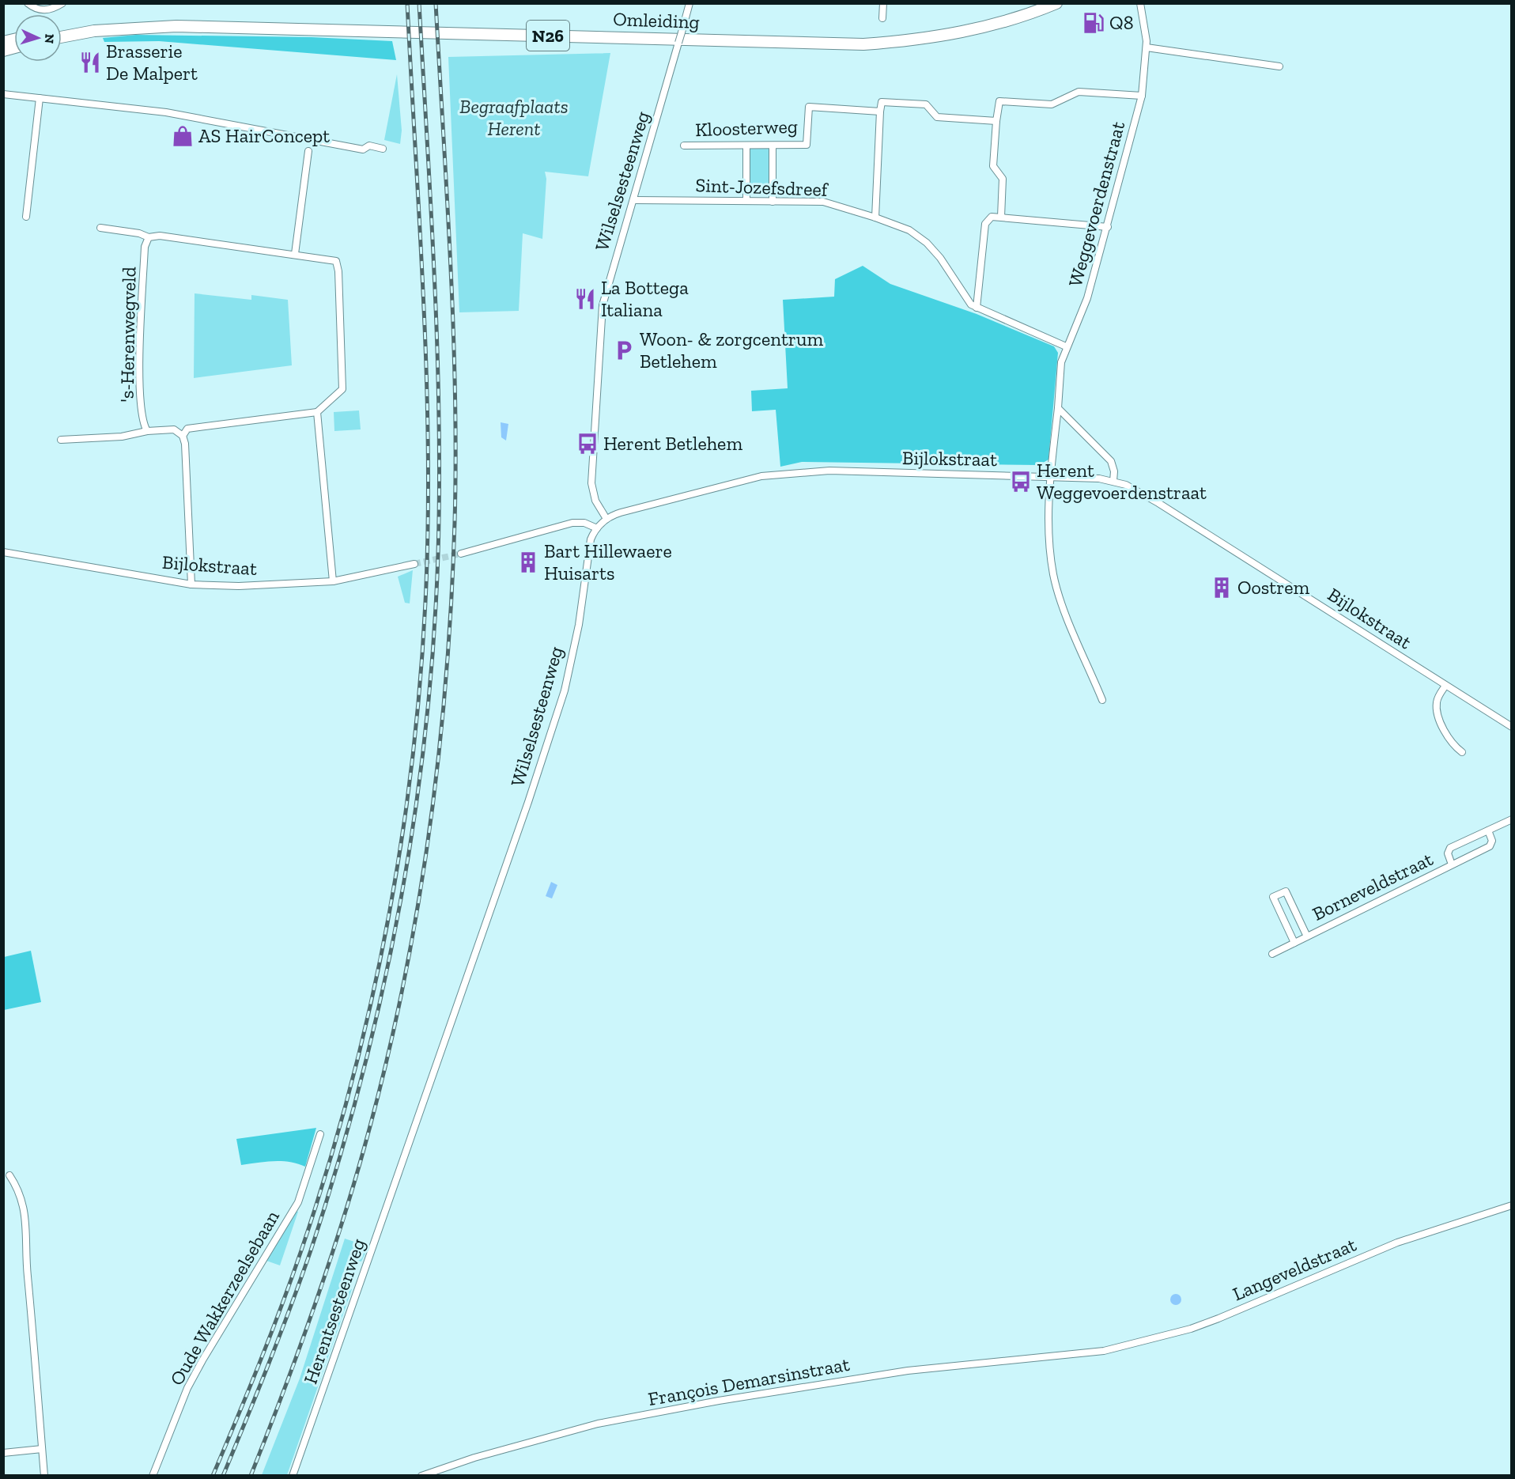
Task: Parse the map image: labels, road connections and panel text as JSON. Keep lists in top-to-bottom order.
{
  "streets": {
    "main road": ["Omleiding", "N26"],
    "street": [
      "Kloosterweg",
      "Wilselsesteenweg",
      "Sint-Jozefsdreef",
      "Weggevoerdenstraat",
      "'s-Herenwegveld",
      "Bijlokstraat",
      "Borneveldstraat",
      "Langeveldstraat",
      "Oude Wakkerzeelsebaan",
      "Herentsesteenweg",
      "François Demarsinstraat"
    ]
  },
  "crossings": [
    ["Wilselsesteenweg", "Sint-Jozefsdreef"],
    ["Wilselsesteenweg", "Bijlokstraat"],
    ["Wilselsesteenweg", "Herentsesteenweg"],
    ["Sint-Jozefsdreef", "Weggevoerdenstraat"],
    ["Weggevoerdenstraat", "Bijlokstraat"],
    ["Langeveldstraat", "François Demarsinstraat"]
  ],
  "parks": ["Begraafplaats Herent"],
  "places": {
    "fuel station": ["Q8"],
    "restaurant": ["Brasserie De Malpert", "La Bottega Italiana"],
    "shop": ["AS HairConcept"],
    "parking": ["Woon- & zorgcentrum Betlehem"],
    "bus stop": ["Herent Betlehem", "Herent Weggevoerdenstraat"],
    "building": ["Bart Hillewaere Huisarts", "Oostrem"]
  },
  "north": "right"
}
